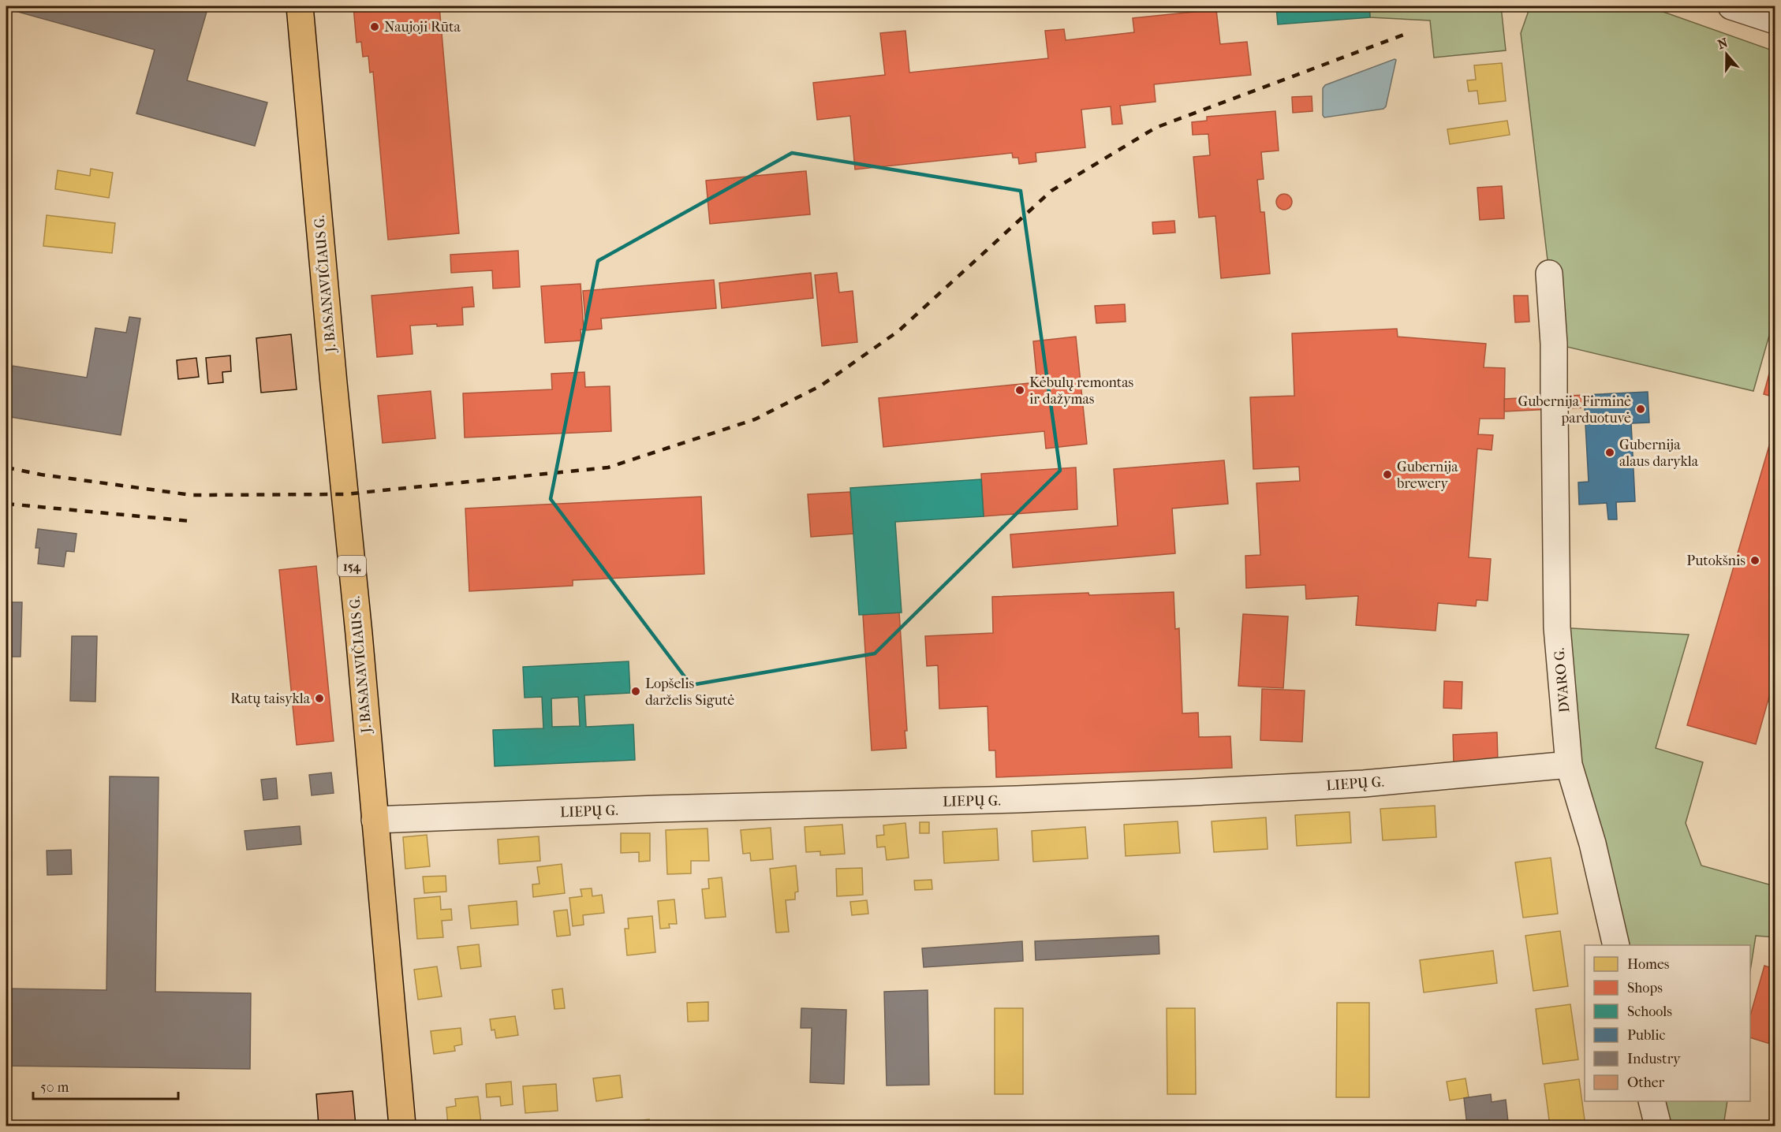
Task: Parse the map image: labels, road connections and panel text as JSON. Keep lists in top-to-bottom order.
{
  "streets": {
    "main road": ["J. BASANAVIČIAUS G.", "154"],
    "street": ["DVARO G.", "LIEPŲ G."]
  },
  "crossings": [
    ["J. BASANAVIČIAUS G.", "LIEPŲ G."],
    ["DVARO G.", "LIEPŲ G."]
  ],
  "places": [
    "Naujoji Rūta",
    "Kėbulų remontas ir dažymas",
    "Gubernija Firminė parduotuvė",
    "Gubernija alaus darykla",
    "Gubernija brewery",
    "Putokšnis",
    "Lopšelis darželis Sigutė",
    "Ratų taisykla"
  ],
  "legend": [
    "Homes",
    "Shops",
    "Schools",
    "Public",
    "Industry",
    "Other"
  ],
  "scale_bar": "50 m",
  "north": "top"
}
